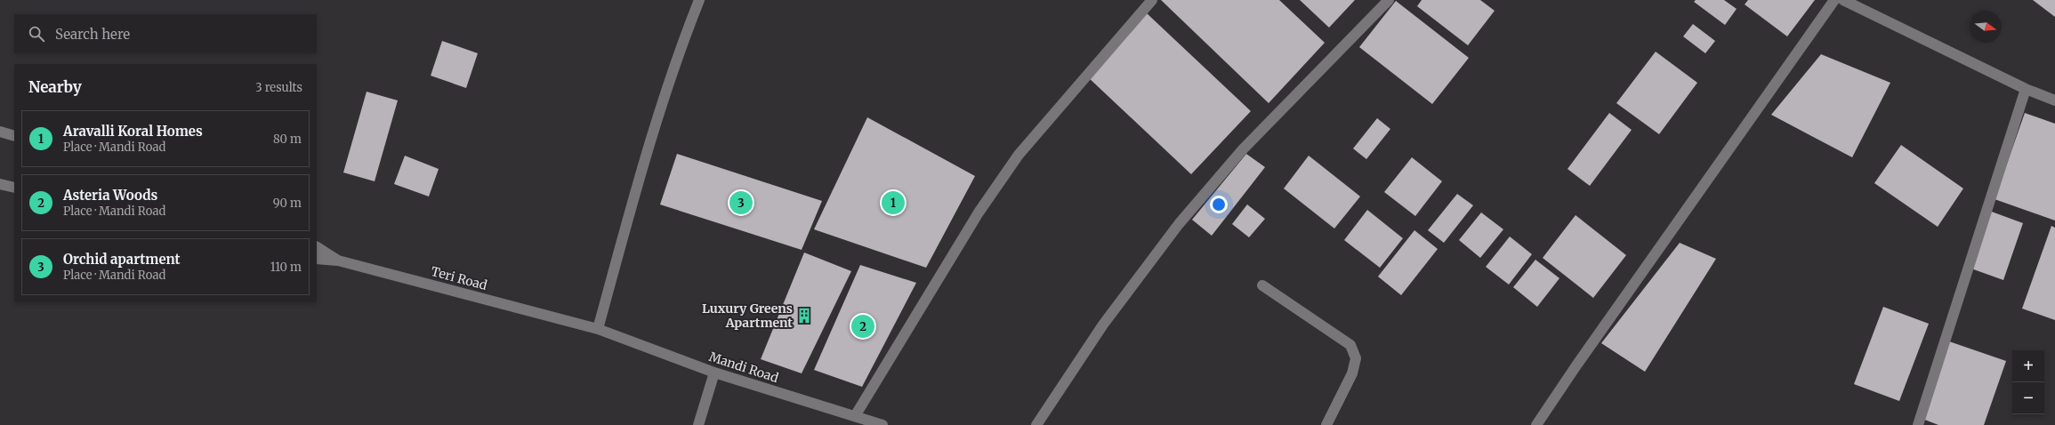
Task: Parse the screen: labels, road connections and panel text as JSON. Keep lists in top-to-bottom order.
{
  "streets": {
    "street": ["Teri Road", "Mandi Road"]
  },
  "crossings": [
    ["Teri Road", "Mandi Road"]
  ],
  "places": {
    "building": ["Luxury Greens Apartment"]
  },
  "north": "right",
  "page": {
    "search": "Search here",
    "heading": ["Nearby", "3 results"],
    "list": [
      {
        "mark": "1",
        "name": "Aravalli Koral Homes",
        "note": "Place · Mandi Road",
        "value": "80 m"
      },
      {
        "mark": "2",
        "name": "Asteria Woods",
        "note": "Place · Mandi Road",
        "value": "90 m"
      },
      {
        "mark": "3",
        "name": "Orchid apartment",
        "note": "Place · Mandi Road",
        "value": "110 m"
      }
    ],
    "pins": ["1", "3", "2"],
    "map_buttons": ["+", "−"]
  }
}
